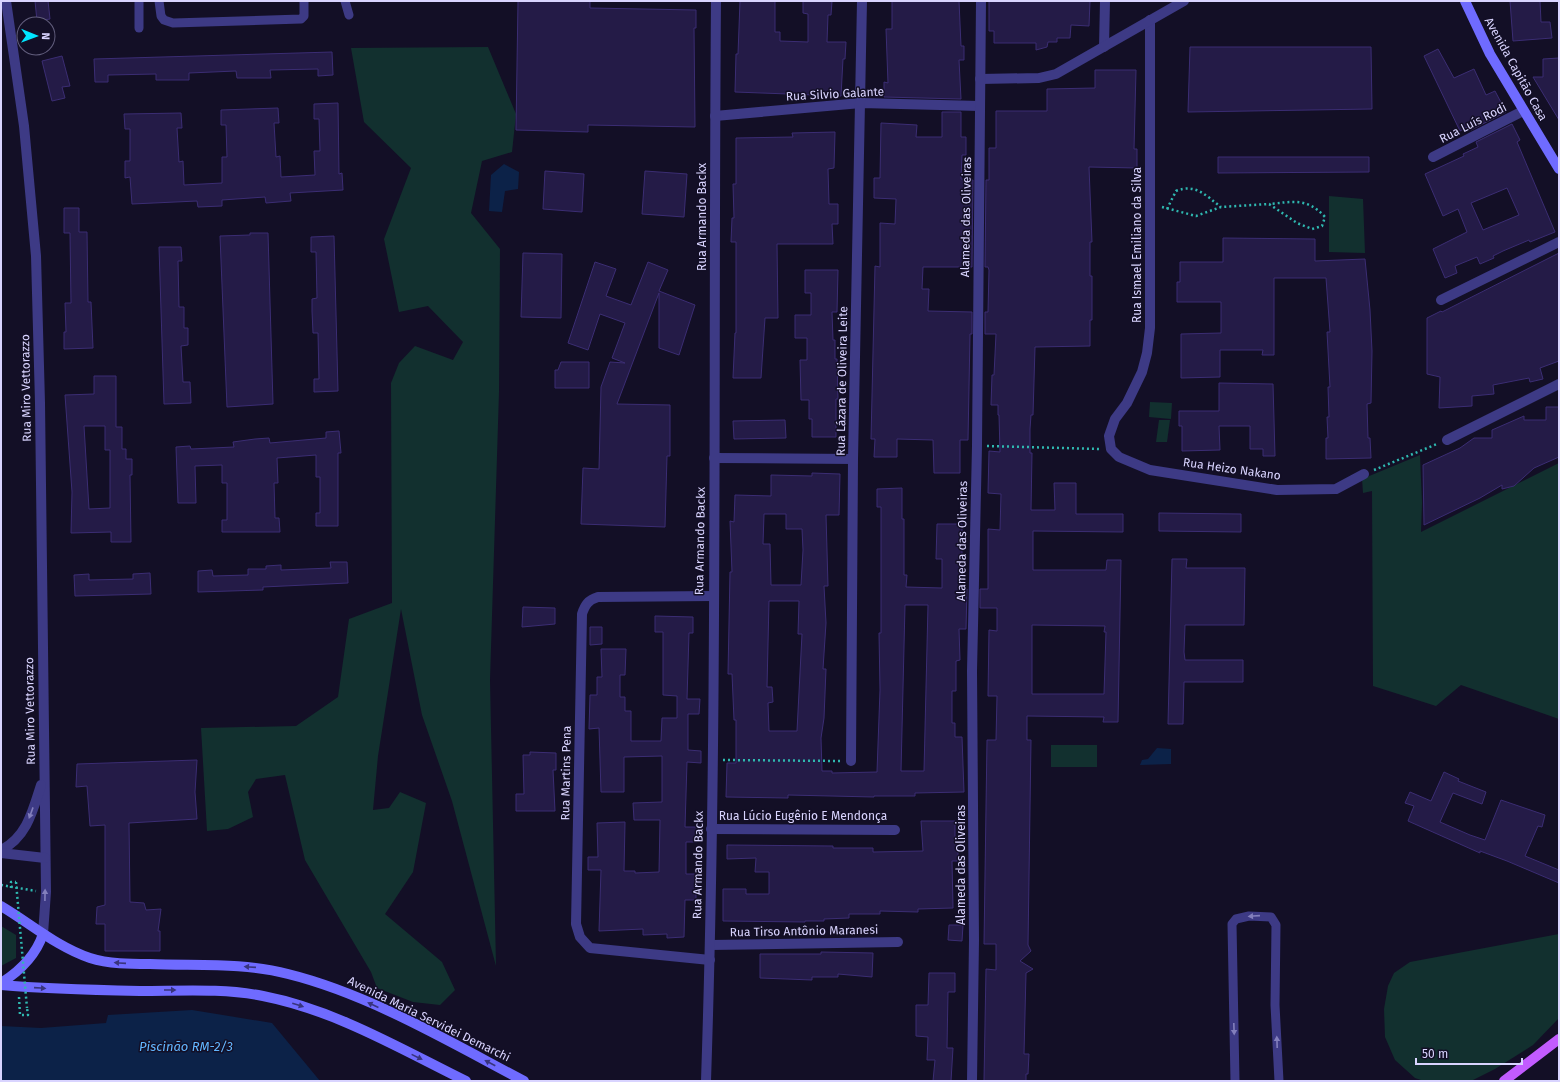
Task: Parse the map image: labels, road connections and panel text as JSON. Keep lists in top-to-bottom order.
{
  "streets": {
    "main road": ["Avenida Capitão Casa", "Avenida Maria Servidei Demarchi"],
    "street": [
      "Rua Silvio Galante",
      "Rua Luís Rodi",
      "Rua Armando Backx",
      "Alameda das Oliveiras",
      "Rua Ismael Emiliano da Silva",
      "Rua Lázara de Oliveira Leite",
      "Rua Miro Vettorazzo",
      "Rua Heizo Nakano",
      "Rua Martins Pena",
      "Rua Lúcio Eugênio E Mendonça",
      "Rua Tirso Antônio Maranesi"
    ]
  },
  "crossings": [
    ["Avenida Capitão Casa", "Rua Luís Rodi"],
    ["Rua Silvio Galante", "Rua Armando Backx"],
    ["Rua Silvio Galante", "Alameda das Oliveiras"],
    ["Rua Silvio Galante", "Rua Lázara de Oliveira Leite"],
    ["Rua Armando Backx", "Rua Martins Pena"],
    ["Rua Armando Backx", "Rua Lúcio Eugênio E Mendonça"],
    ["Rua Armando Backx", "Rua Tirso Antônio Maranesi"],
    ["Rua Ismael Emiliano da Silva", "Rua Heizo Nakano"],
    ["Rua Miro Vettorazzo", "Avenida Maria Servidei Demarchi"]
  ],
  "water": ["Piscinão RM-2/3"],
  "scale_bar": "50 m",
  "north": "right"
}
